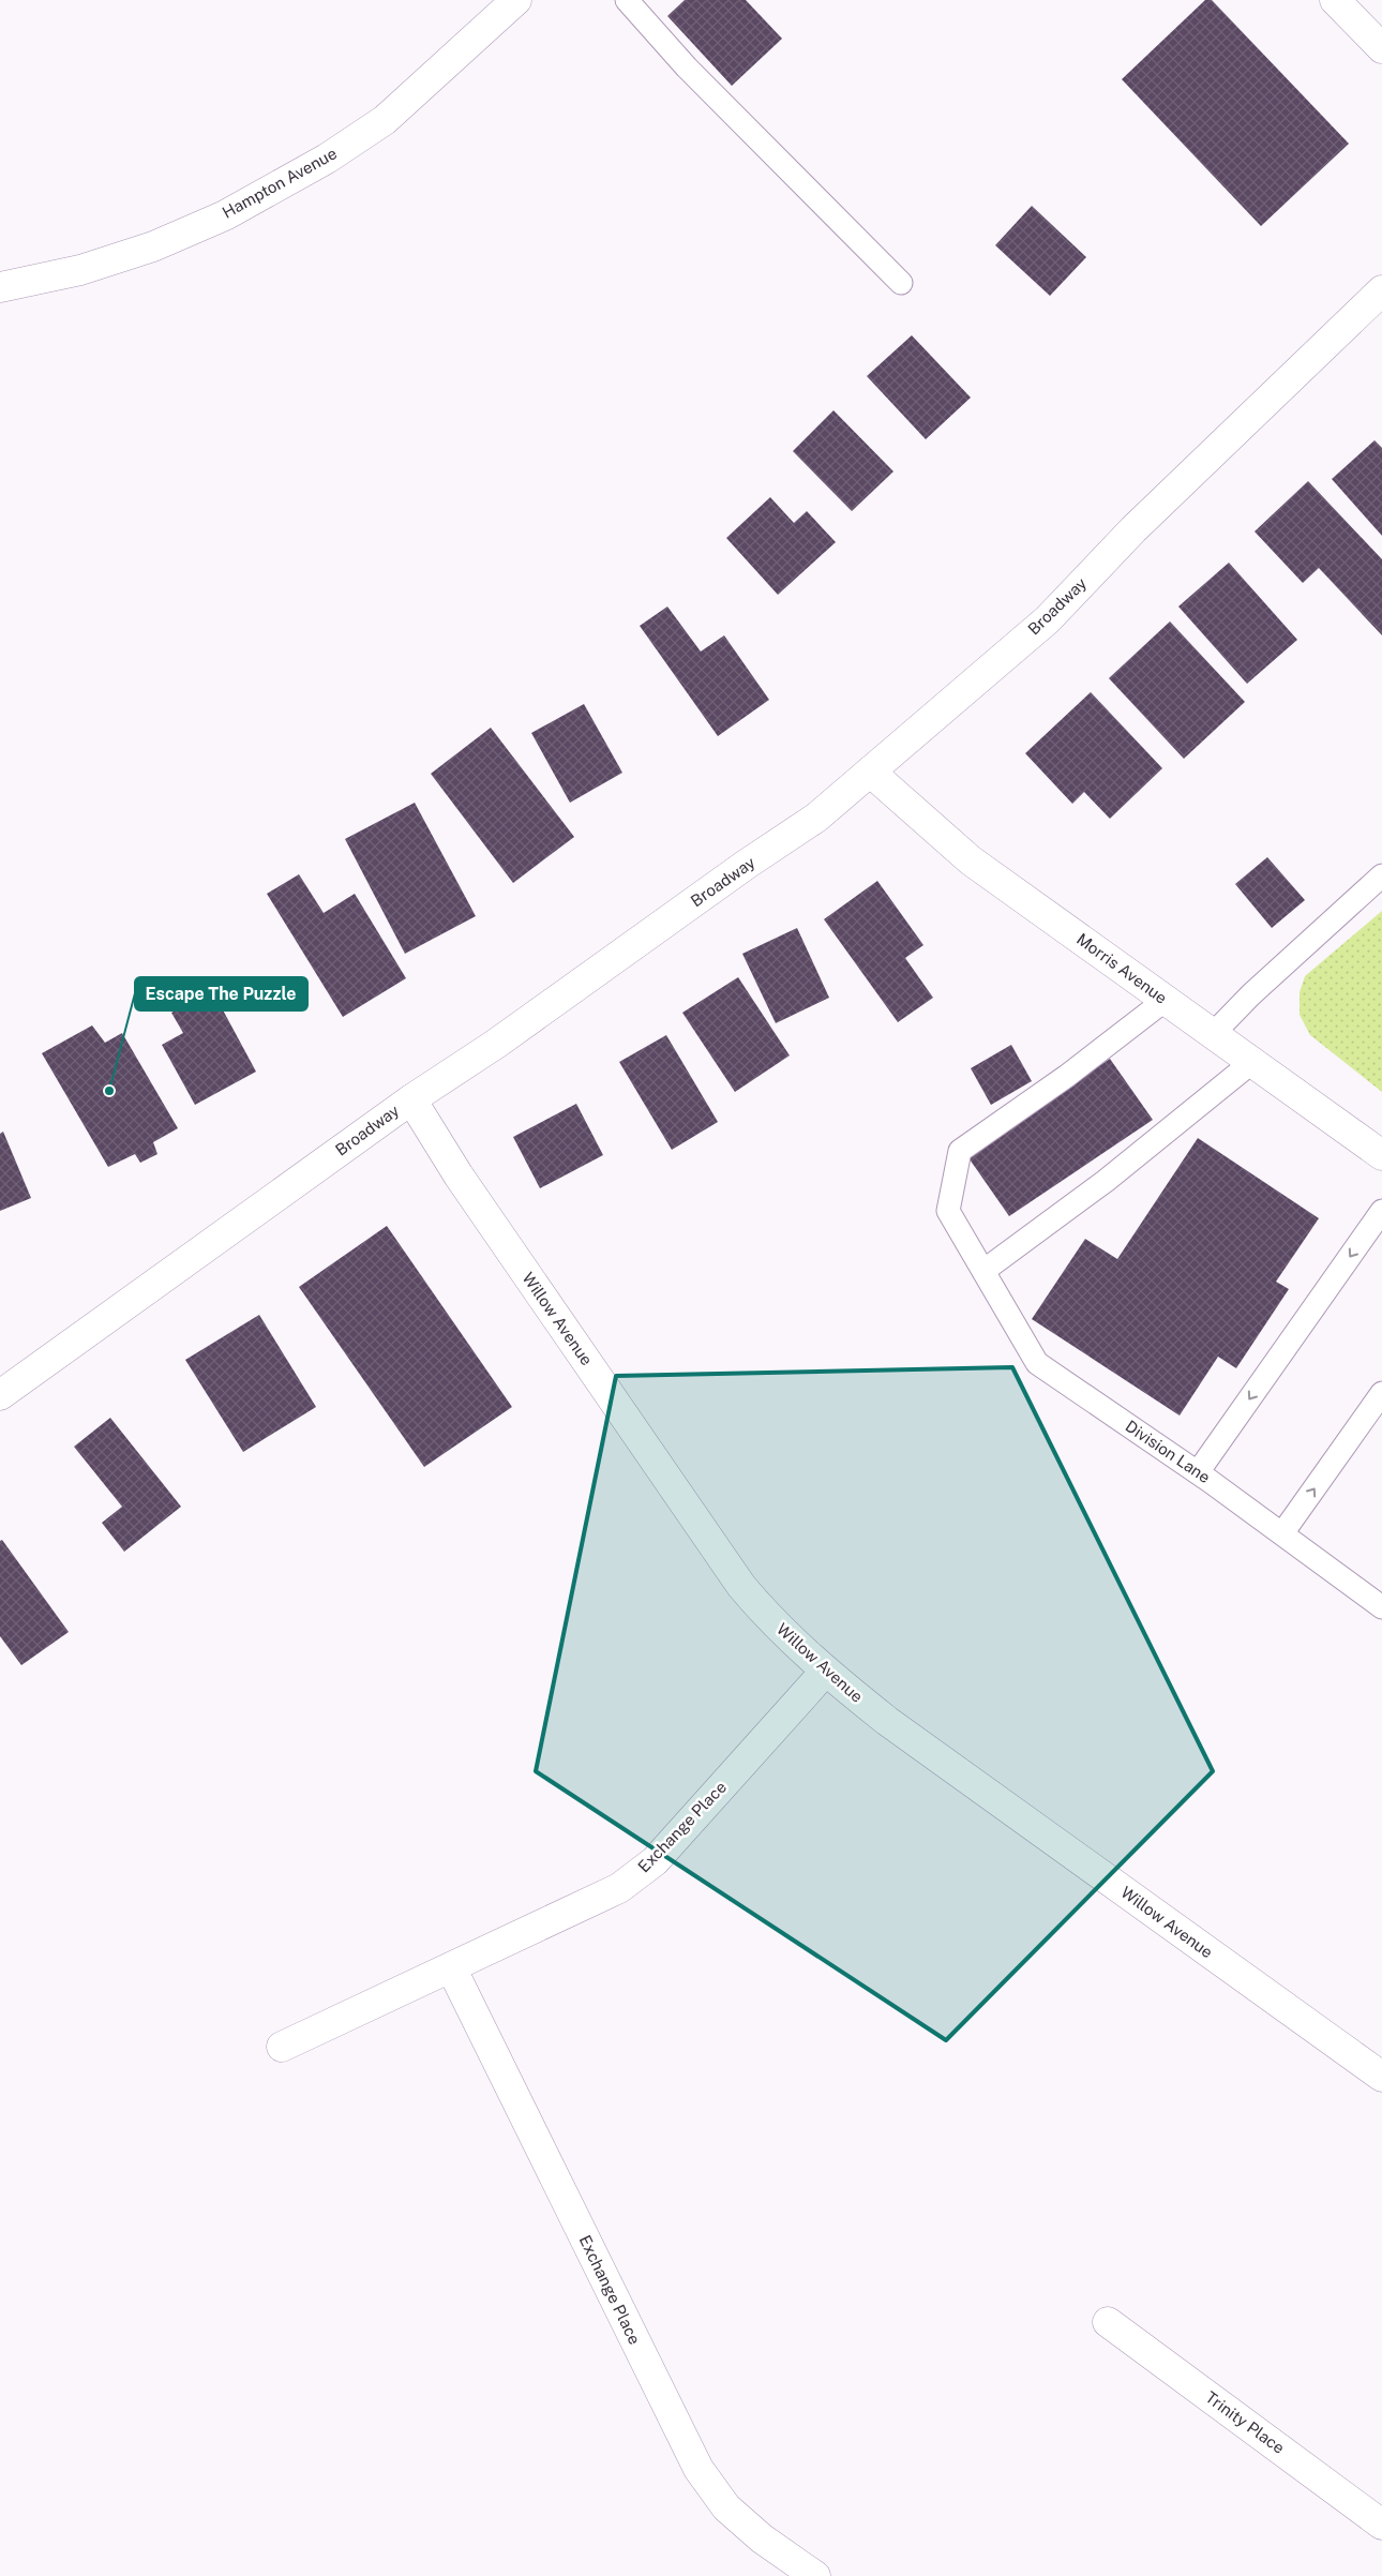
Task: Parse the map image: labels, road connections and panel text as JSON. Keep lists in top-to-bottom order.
{
  "streets": {
    "street": [
      "Hampton Avenue",
      "Broadway",
      "Morris Avenue",
      "Willow Avenue",
      "Exchange Place",
      "Trinity Place"
    ],
    "lane": ["Division Lane"]
  },
  "crossings": [
    ["Broadway", "Morris Avenue"],
    ["Broadway", "Willow Avenue"],
    ["Morris Avenue", "Division Lane"],
    ["Willow Avenue", "Exchange Place"]
  ],
  "places": ["Escape The Puzzle"]
}
